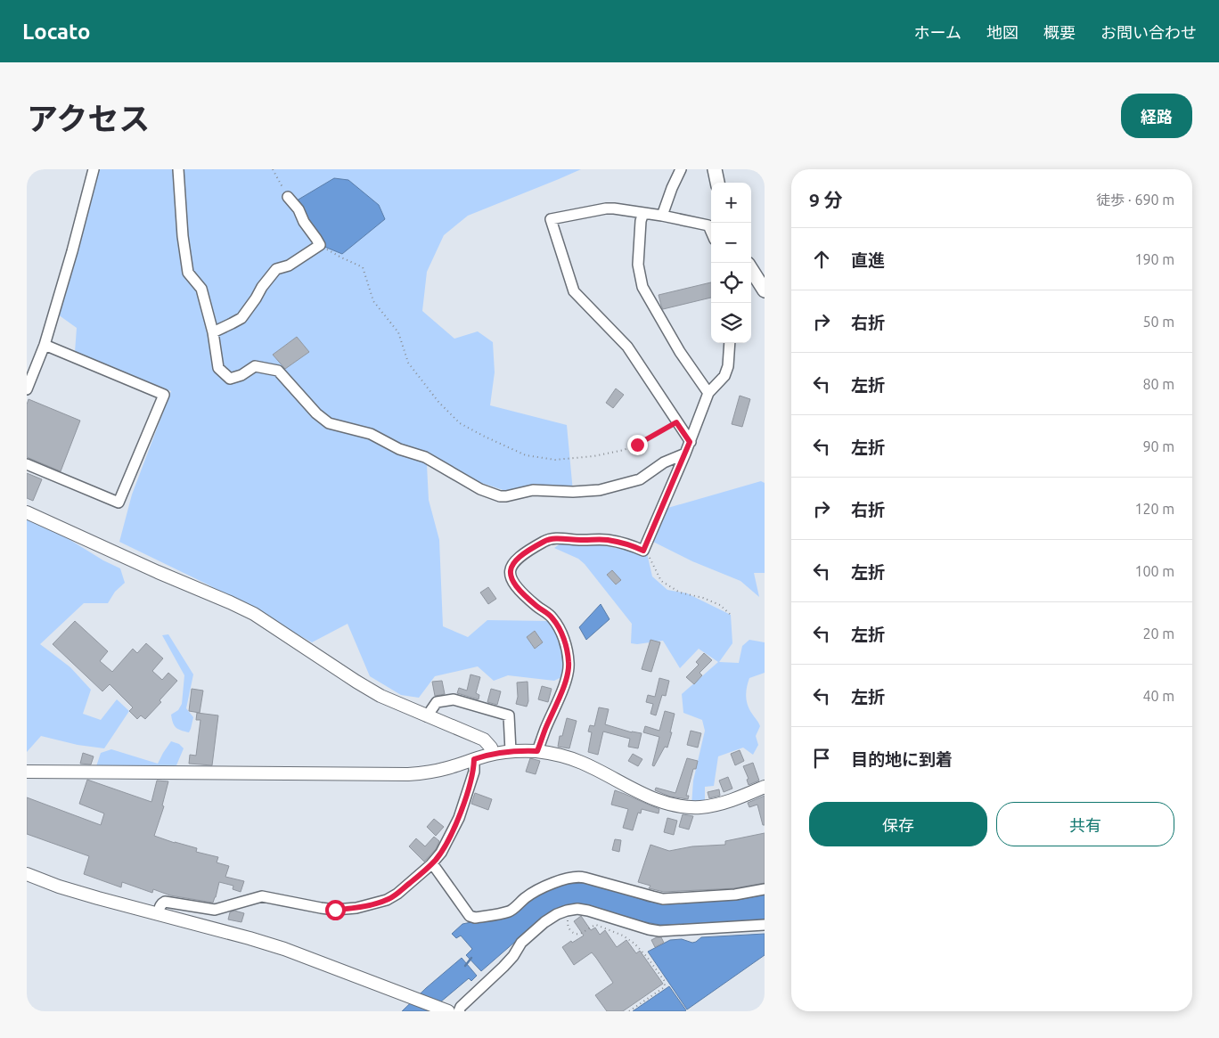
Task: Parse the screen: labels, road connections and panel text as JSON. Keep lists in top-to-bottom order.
{
  "page": {
    "header": "Locato",
    "nav": [
      "ホーム",
      "地図",
      "概要",
      "お問い合わせ"
    ],
    "title": "アクセス",
    "buttons": [
      "経路",
      ["保存", "共有"]
    ],
    "heading": ["9 分", "徒歩 · 690 m"],
    "map_buttons": ["+", "−"],
    "list": [
      ["直進", "190 m"],
      ["右折", "50 m"],
      ["左折", "80 m"],
      ["左折", "90 m"],
      ["右折", "120 m"],
      ["左折", "100 m"],
      ["左折", "20 m"],
      ["左折", "40 m"],
      "目的地に到着"
    ]
  }
}
